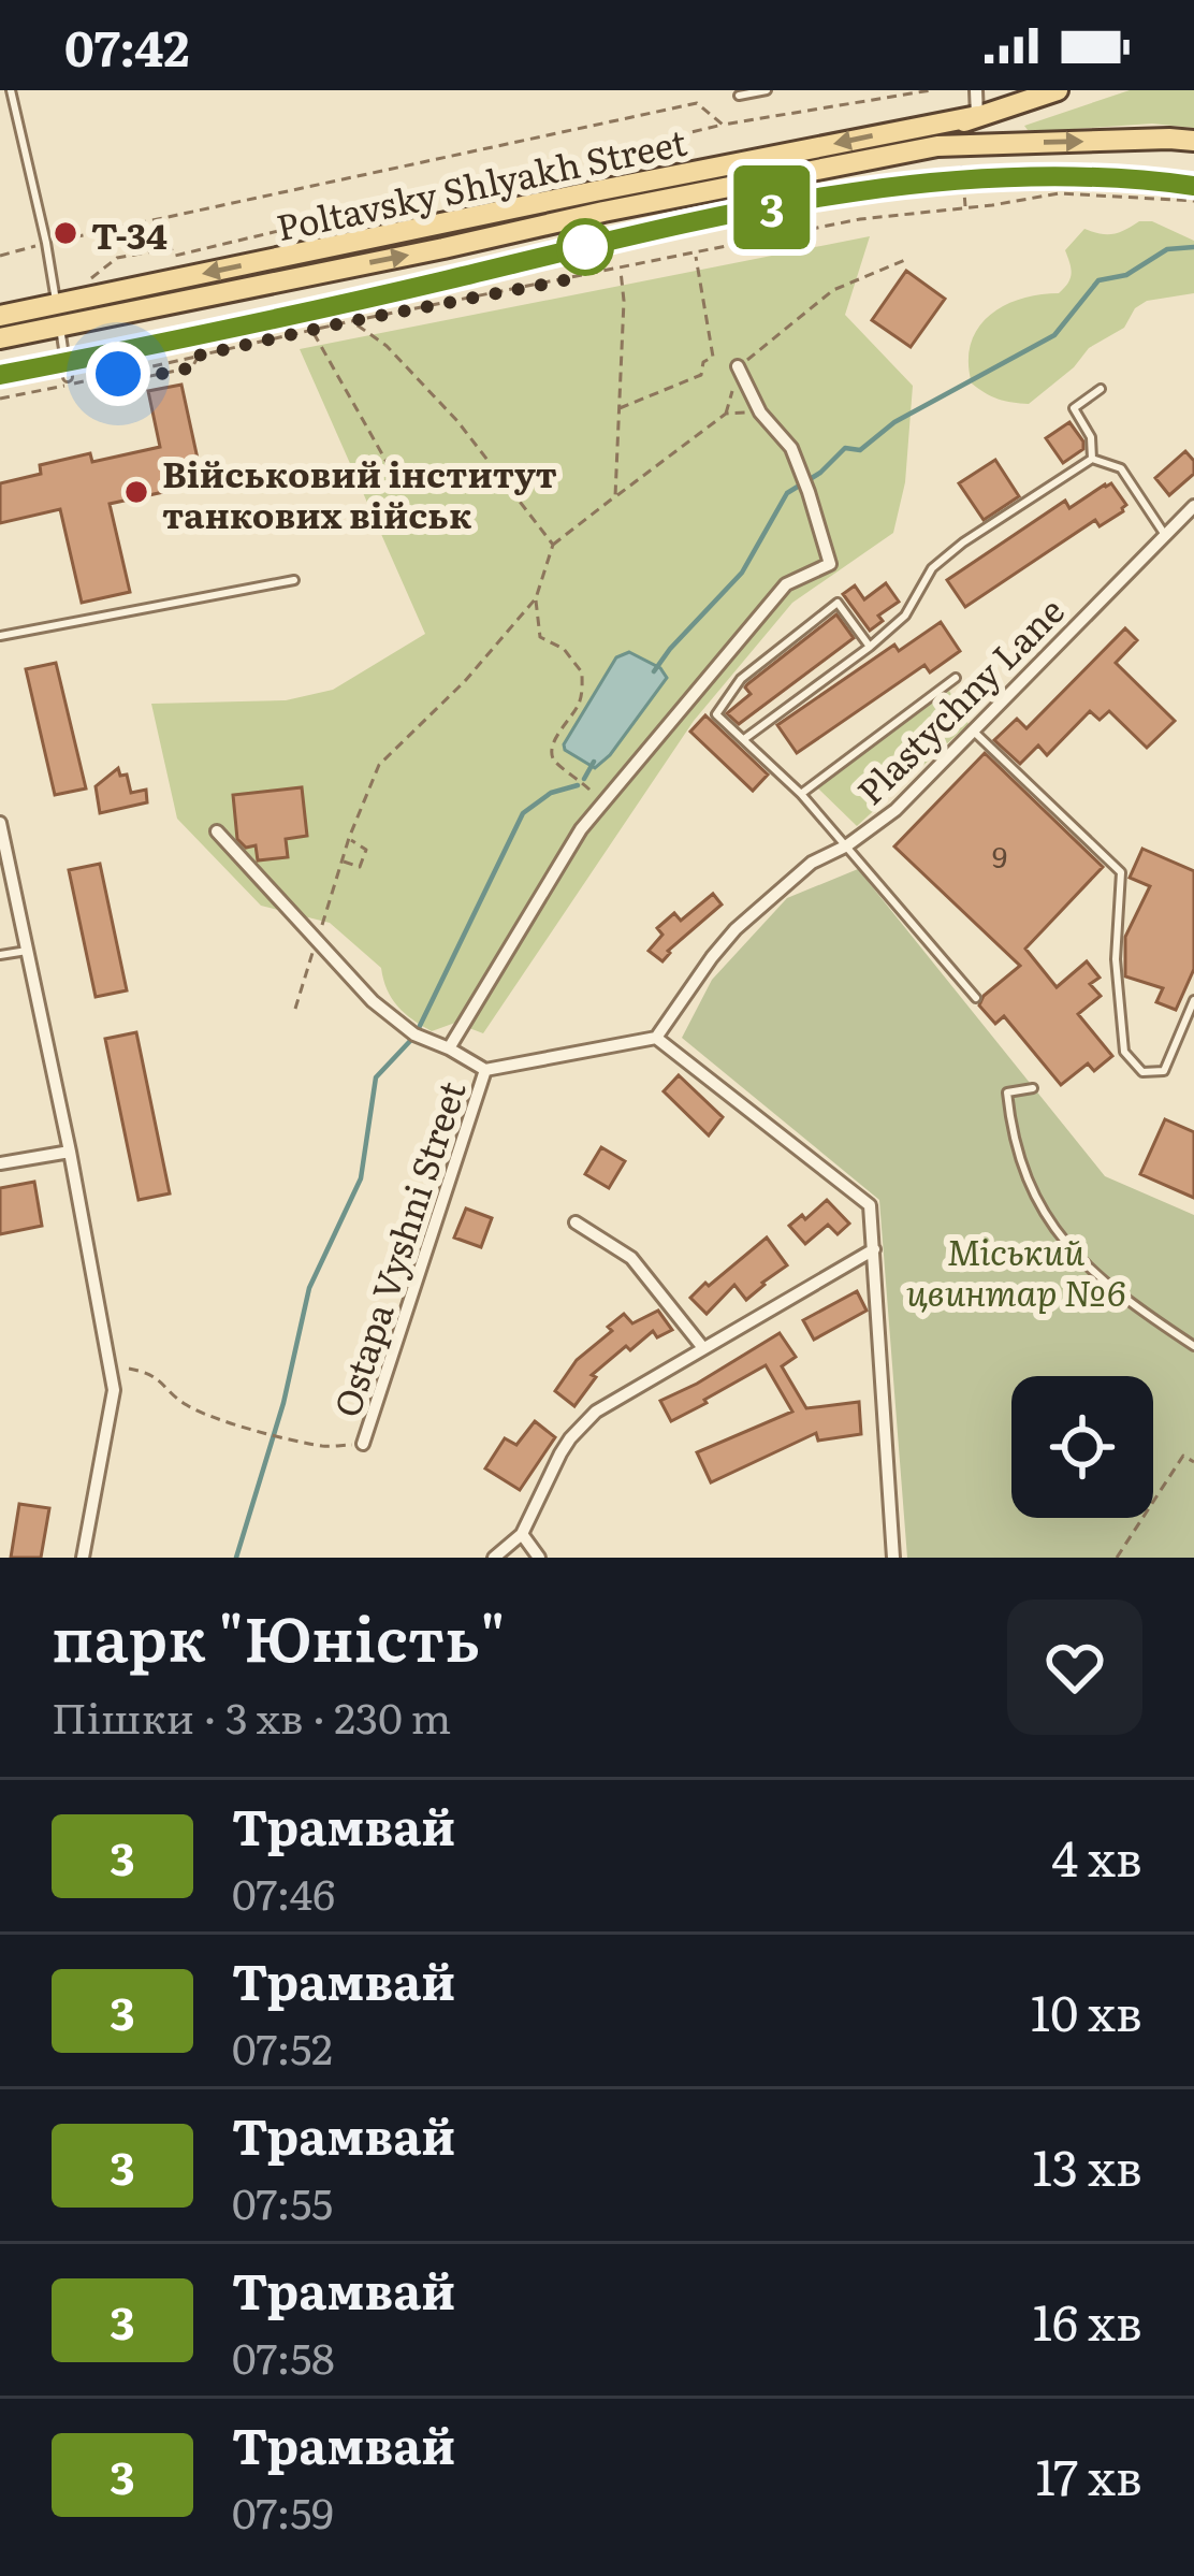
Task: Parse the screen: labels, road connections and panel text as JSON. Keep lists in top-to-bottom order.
{
  "streets": {
    "main road": ["Poltavsky Shlyakh Street"],
    "street": ["Plastychny Lane", "Ostapa Vyshni Street"]
  },
  "parks": ["Міський цвинтар №6"],
  "places": ["T-34", "Військовий інститут танкових військ"],
  "lines": ["tram line 3"],
  "house_numbers": ["9"],
  "page": {
    "status": "07:42",
    "on_map": "3",
    "heading": ["парк \"Юність\"", "Пішки · 3 хв · 230 m"],
    "list": [
      {
        "mark": "3",
        "name": "Трамвай",
        "note": "07:46",
        "value": "4 хв"
      },
      {
        "mark": "3",
        "name": "Трамвай",
        "note": "07:52",
        "value": "10 хв"
      },
      {
        "mark": "3",
        "name": "Трамвай",
        "note": "07:55",
        "value": "13 хв"
      },
      {
        "mark": "3",
        "name": "Трамвай",
        "note": "07:58",
        "value": "16 хв"
      },
      {
        "mark": "3",
        "name": "Трамвай",
        "note": "07:59",
        "value": "17 хв"
      }
    ]
  }
}
